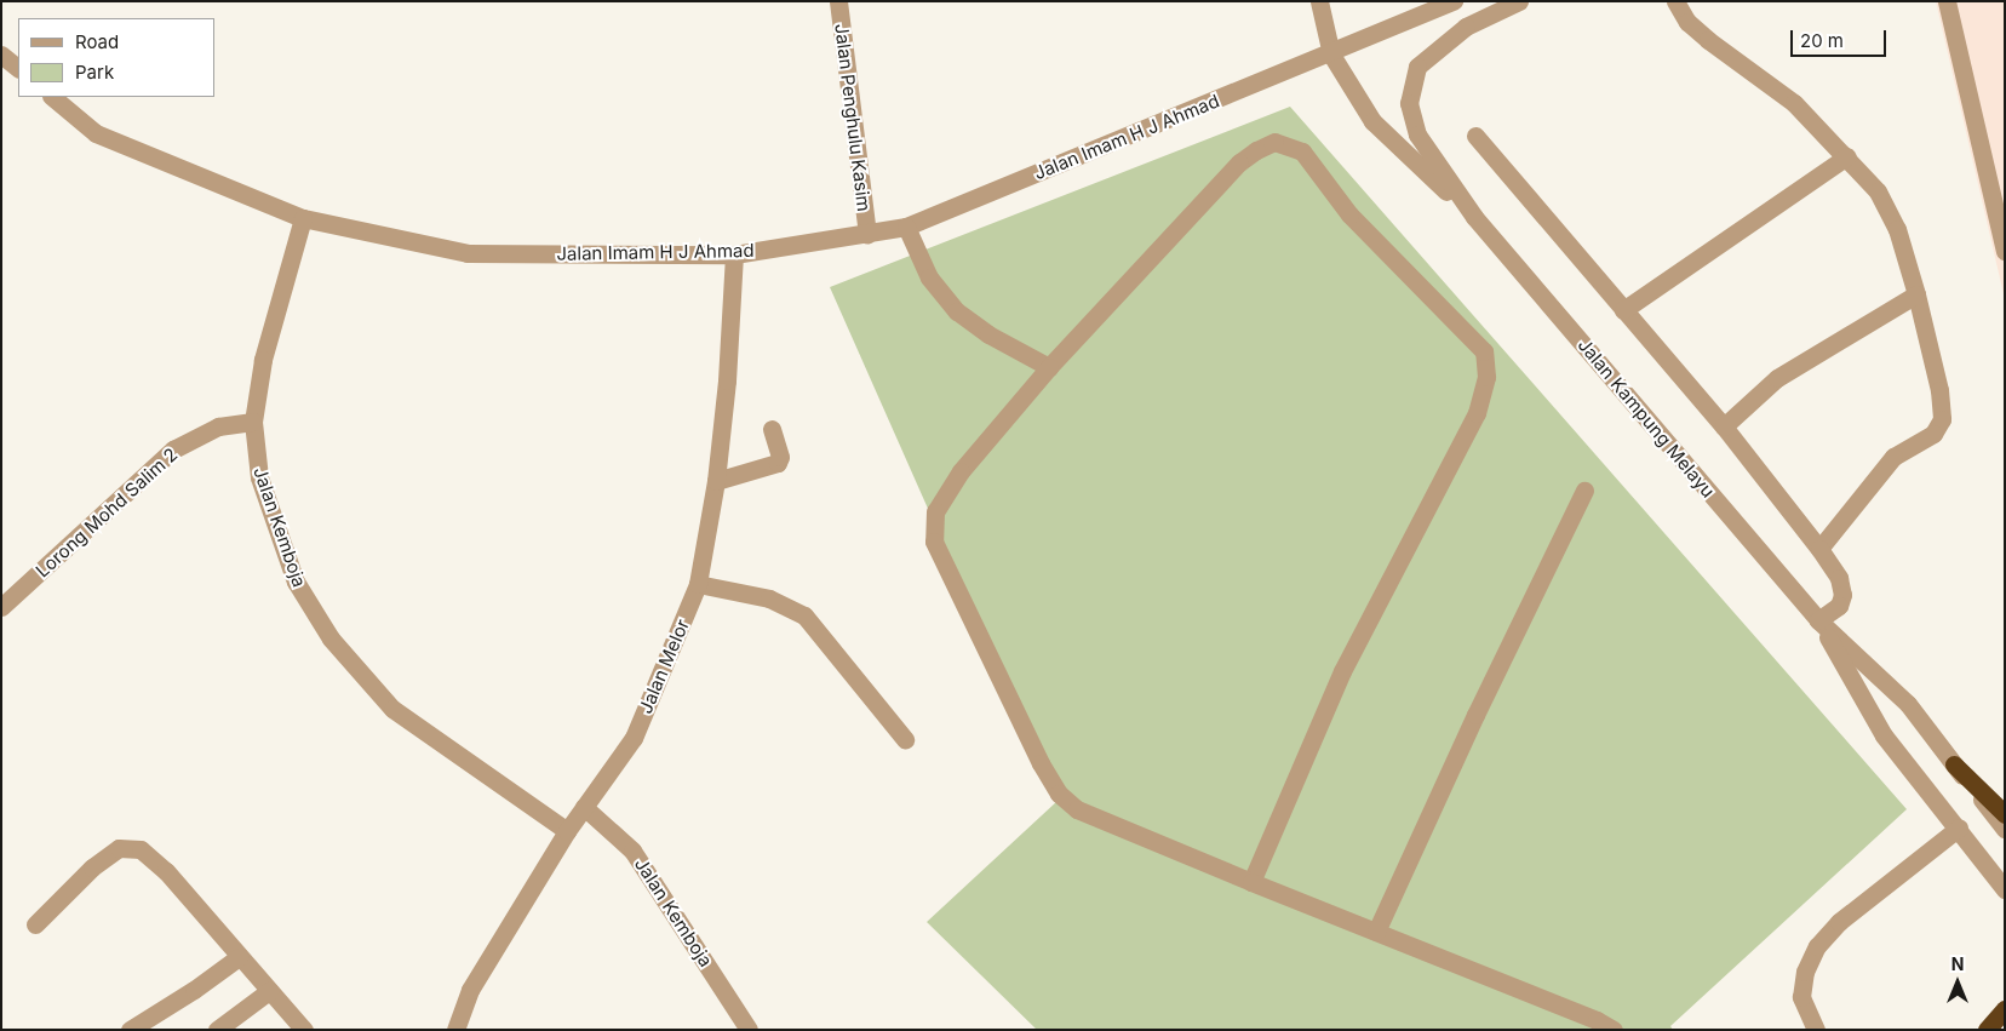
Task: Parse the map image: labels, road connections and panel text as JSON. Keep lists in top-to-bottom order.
{
  "streets": {
    "street": [
      "Jalan Penghulu Kasim",
      "Jalan Imam H J Ahmad",
      "Jalan Kampung Melayu",
      "Lorong Mohd Salim 2",
      "Jalan Kemboja",
      "Jalan Melor"
    ]
  },
  "crossings": [
    ["Jalan Penghulu Kasim", "Jalan Imam H J Ahmad"],
    ["Jalan Imam H J Ahmad", "Jalan Kemboja"],
    ["Jalan Imam H J Ahmad", "Jalan Melor"],
    ["Lorong Mohd Salim 2", "Jalan Kemboja"],
    ["Jalan Kemboja", "Jalan Melor"]
  ],
  "legend": ["Road", "Park"],
  "scale_bar": "20 m",
  "north": "top"
}
